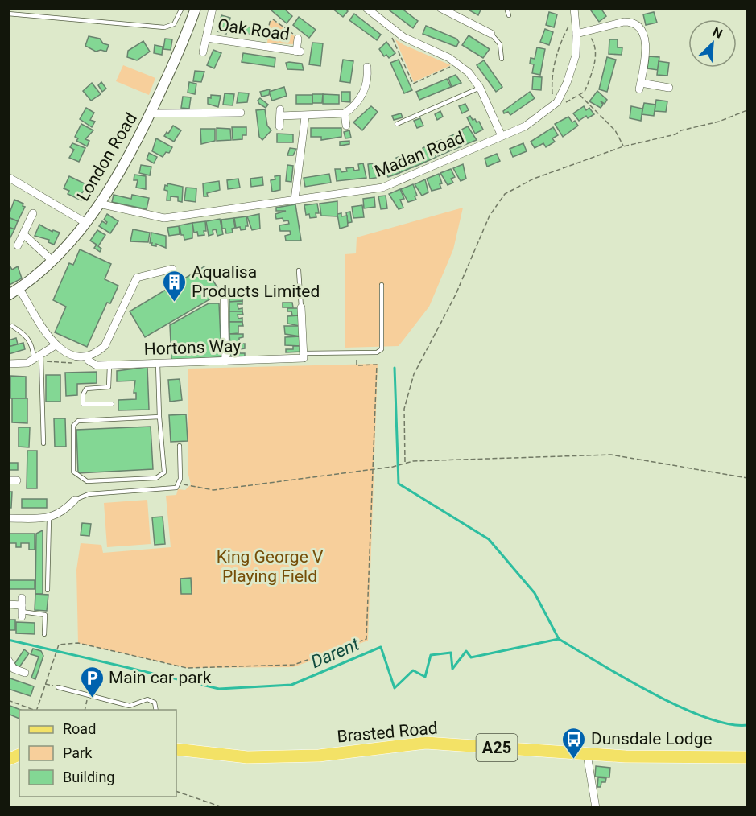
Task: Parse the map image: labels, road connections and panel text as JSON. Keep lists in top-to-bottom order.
{
  "streets": {
    "main road": ["Brasted Road", "A25"],
    "street": [
      "Oak Road",
      "Madan Road",
      "London Road",
      "Hortons Way"
    ]
  },
  "crossings": [
    ["Madan Road", "London Road"]
  ],
  "water": ["Darent"],
  "parks": ["King George V Playing Field"],
  "places": {
    "building": ["Aqualisa Products Limited"],
    "parking": ["Main car park"],
    "bus stop": ["Dunsdale Lodge"]
  },
  "legend": ["Road", "Park", "Building"],
  "north": "top right"
}
